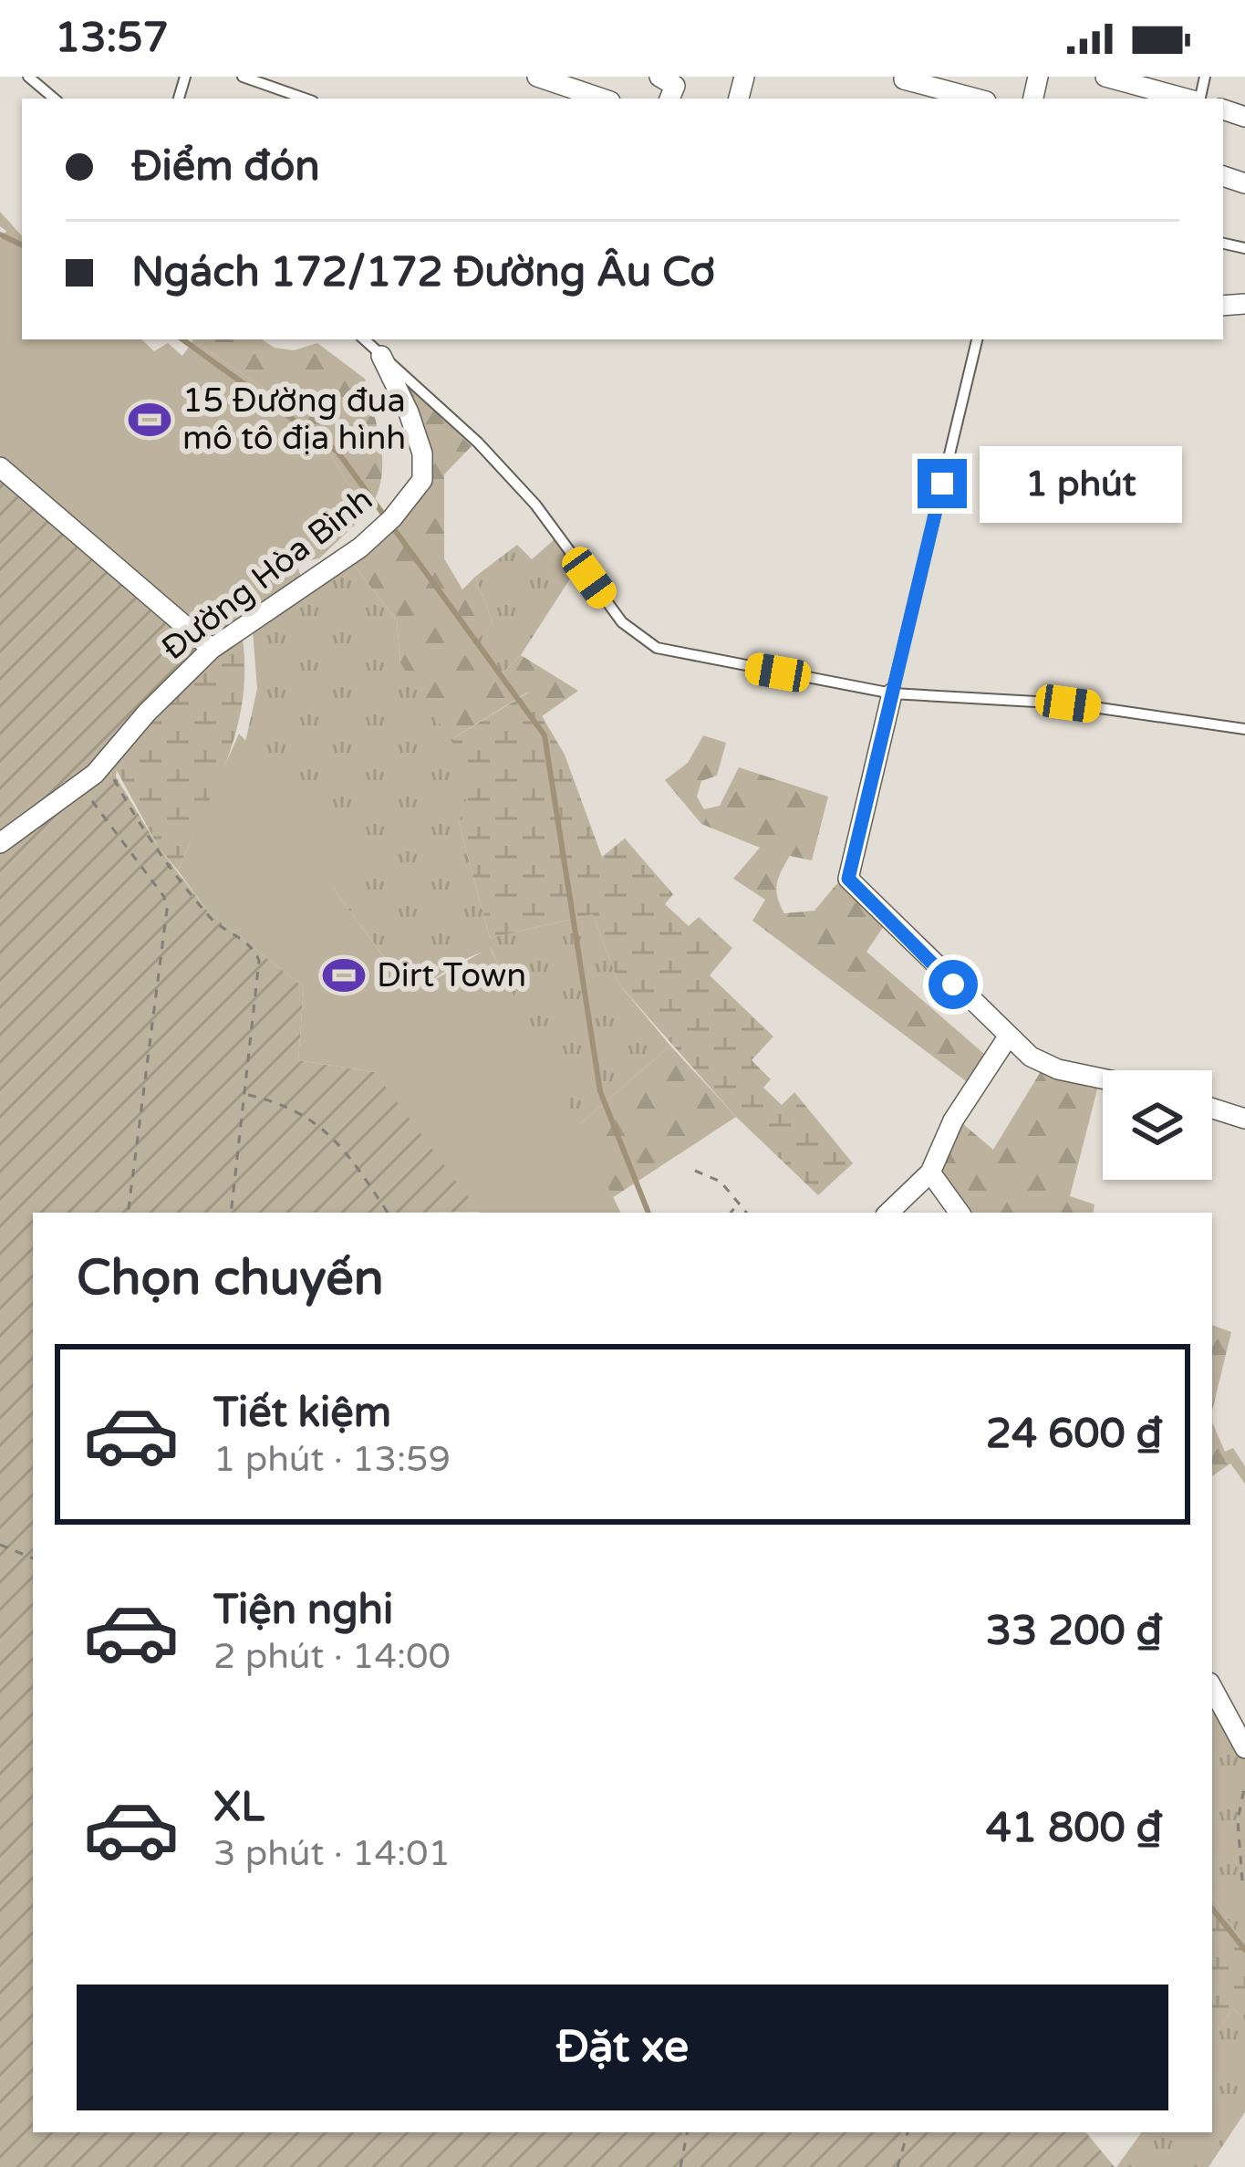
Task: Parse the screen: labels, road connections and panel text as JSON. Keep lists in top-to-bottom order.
{
  "streets": {
    "street": ["Đường Hòa Bình"]
  },
  "places": {
    "sports": ["15 Đường đua mô tô địa hình", "Dirt Town"]
  },
  "page": {
    "status": "13:57",
    "banner": ["Điểm đón", "Ngách 172/172 Đường Âu Cơ"],
    "bubble": "1 phút",
    "heading": "Chọn chuyến",
    "list": [
      {
        "name": "Tiết kiệm",
        "note": "1 phút · 13:59",
        "value": "24 600 ₫"
      },
      {
        "name": "Tiện nghi",
        "note": "2 phút · 14:00",
        "value": "33 200 ₫"
      },
      {
        "name": "XL",
        "note": "3 phút · 14:01",
        "value": "41 800 ₫"
      }
    ],
    "buttons": "Đặt xe"
  }
}
